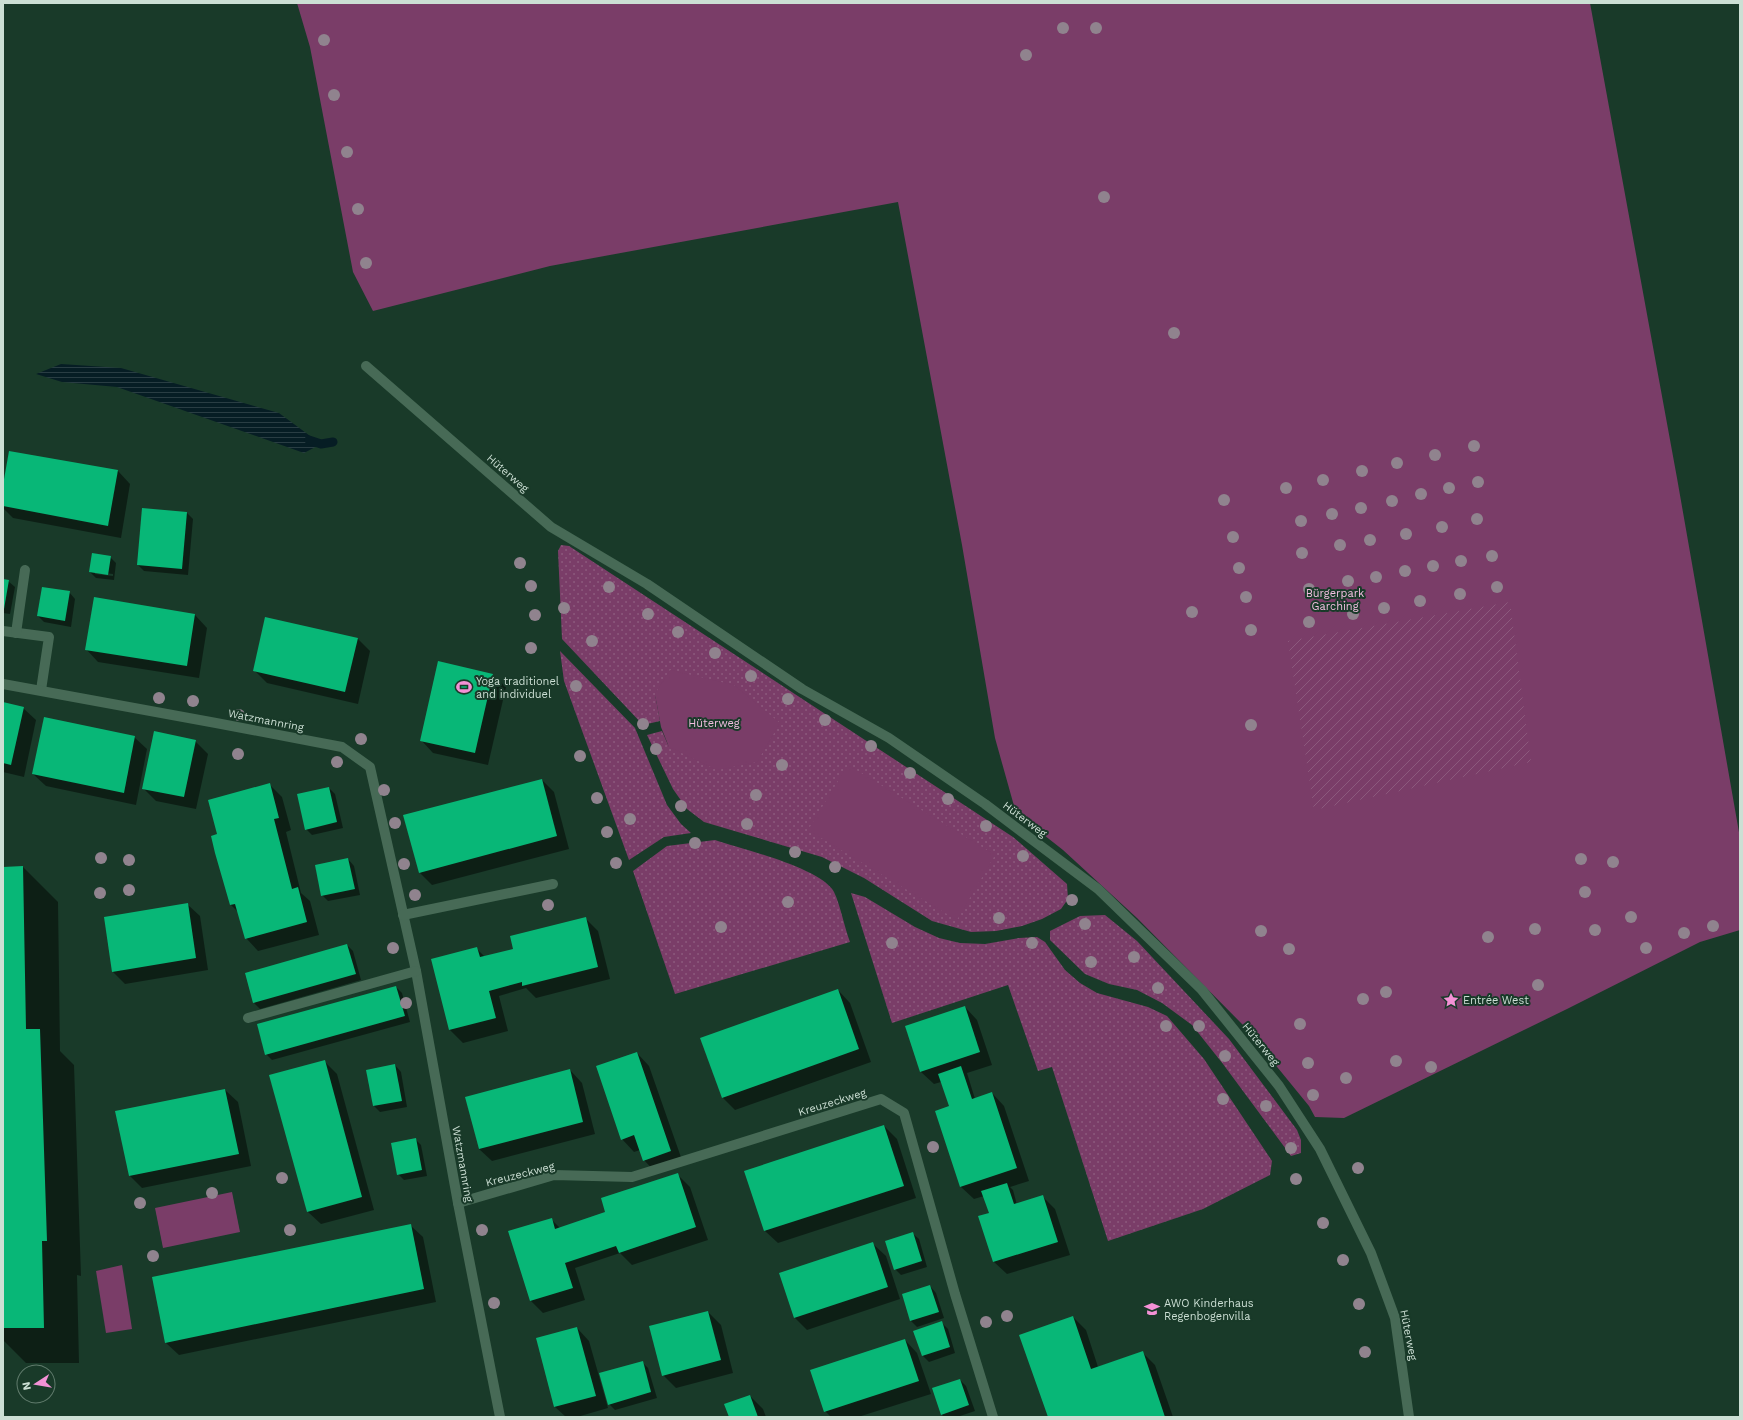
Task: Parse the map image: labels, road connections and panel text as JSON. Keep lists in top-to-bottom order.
{
  "streets": {
    "street": ["Hüterweg", "Watzmannring", "Kreuzeckweg"]
  },
  "crossings": [
    ["Watzmannring", "Kreuzeckweg"]
  ],
  "parks": ["Bürgerpark Garching", "Hüterweg"],
  "places": {
    "sports": ["Yoga traditionel and individuel"],
    "place": ["Entrée West"],
    "school or university": ["AWO Kinderhaus Regenbogenvilla"]
  },
  "north": "left"
}
